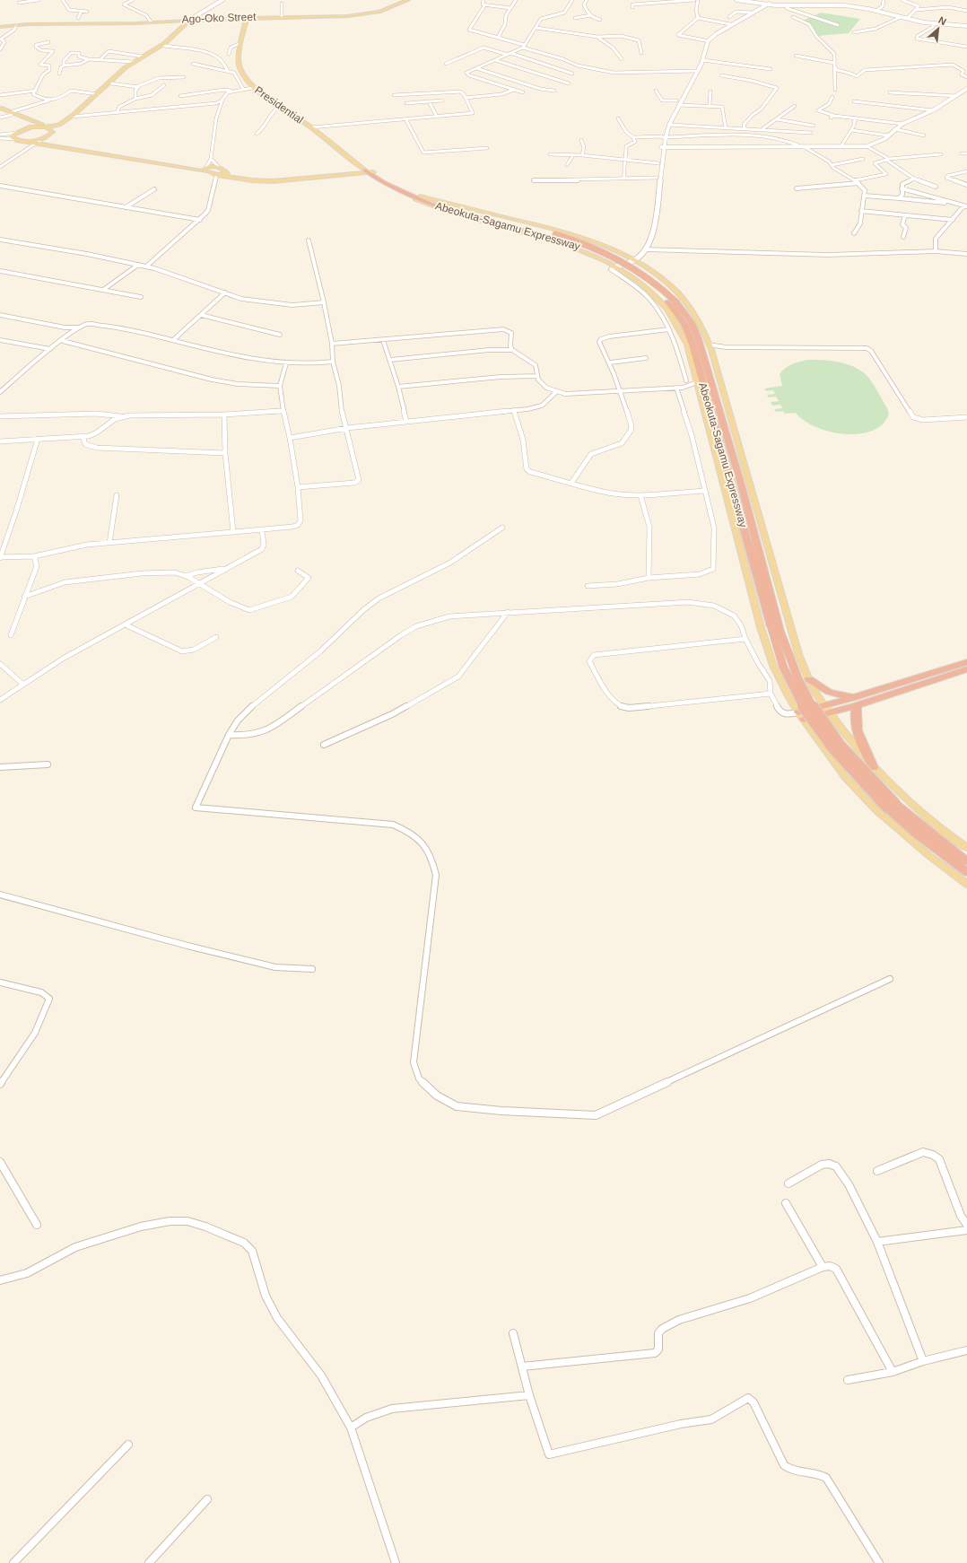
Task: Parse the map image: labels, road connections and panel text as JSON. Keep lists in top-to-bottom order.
{
  "streets": {
    "highway": ["Abeokuta-Sagamu Expressway"],
    "main road": ["Ago-Oko Street", "Presidential"]
  },
  "crossings": [
    ["Ago-Oko Street", "Presidential"],
    ["Presidential", "Abeokuta-Sagamu Expressway"]
  ],
  "north": "top right"
}
